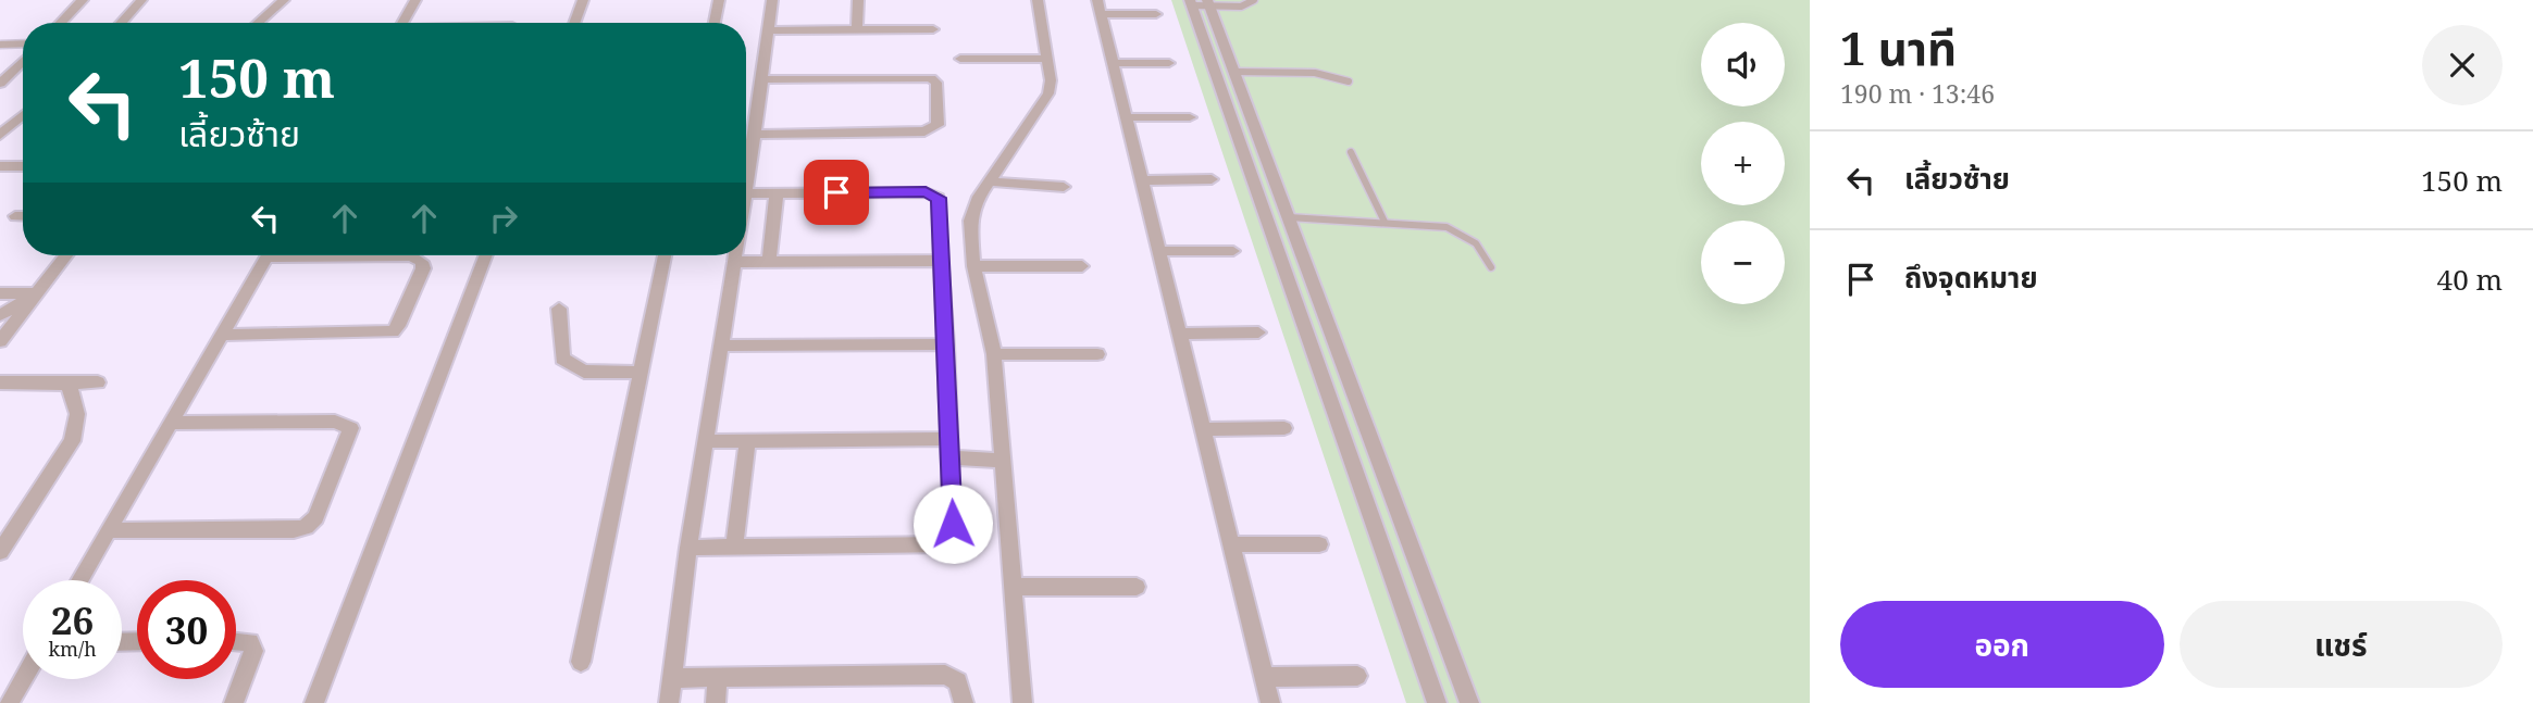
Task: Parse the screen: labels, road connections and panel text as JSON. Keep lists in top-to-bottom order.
{
  "page": {
    "heading": ["1 นาที", "190 m · 13:46"],
    "map_buttons": ["+", "−"],
    "turn": ["150 m", "เลี้ยวซ้าย"],
    "list": [
      {
        "name": "เลี้ยวซ้าย",
        "value": "150 m"
      },
      {
        "name": "ถึงจุดหมาย",
        "value": "40 m"
      }
    ],
    "speed": "26 km/h",
    "limit": "30",
    "buttons": ["ออก", "แชร์"]
  }
}
